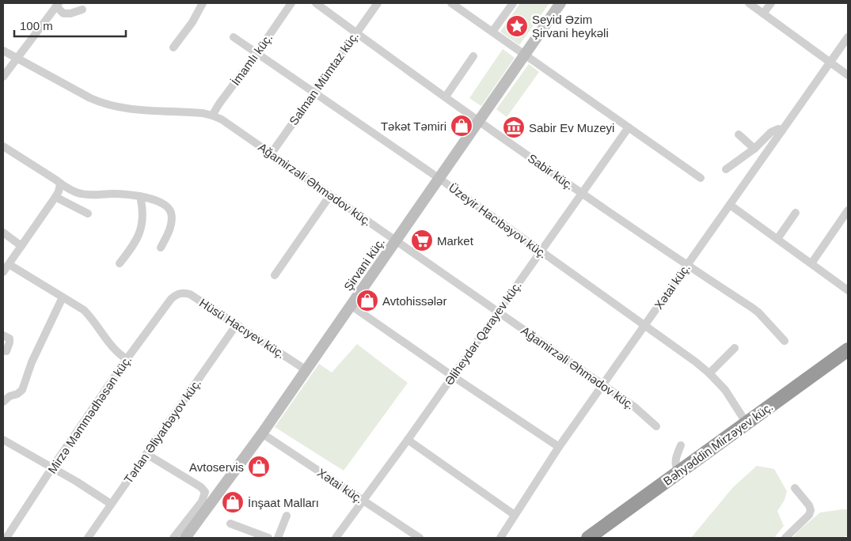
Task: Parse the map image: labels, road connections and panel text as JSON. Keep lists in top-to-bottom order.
{
  "streets": {
    "highway": ["Bəhyəddin Mirzəyev küç."],
    "main road": ["Şirvani küç."],
    "street": [
      "İmamlı küç.",
      "Salman Mümtaz küç.",
      "Sabir küç.",
      "Ağamirzəli Əhmədov küç.",
      "Üzeyir Hacıbəyov küç.",
      "Xətai küç.",
      "Hüsü Hacıyev küç.",
      "Əliheydər Qarayev küç.",
      "Mirzə Məmmədhəsən küç.",
      "Tərlan Əliyarbəyov küç."
    ]
  },
  "crossings": [
    ["İmamlı küç.", "Ağamirzəli Əhmədov küç."],
    ["İmamlı küç.", "Üzeyir Hacıbəyov küç."],
    ["Salman Mümtaz küç.", "Sabir küç."],
    ["Salman Mümtaz küç.", "Ağamirzəli Əhmədov küç."],
    ["Salman Mümtaz küç.", "Üzeyir Hacıbəyov küç."],
    ["Sabir küç.", "Şirvani küç."],
    ["Sabir küç.", "Xətai küç."],
    ["Sabir küç.", "Əliheydər Qarayev küç."],
    ["Ağamirzəli Əhmədov küç.", "Şirvani küç."],
    ["Ağamirzəli Əhmədov küç.", "Xətai küç."],
    ["Ağamirzəli Əhmədov küç.", "Əliheydər Qarayev küç."],
    ["Üzeyir Hacıbəyov küç.", "Şirvani küç."],
    ["Üzeyir Hacıbəyov küç.", "Xətai küç."],
    ["Üzeyir Hacıbəyov küç.", "Əliheydər Qarayev küç."],
    ["Üzeyir Hacıbəyov küç.", "Bəhyəddin Mirzəyev küç."],
    ["Şirvani küç.", "Xətai küç."],
    ["Şirvani küç.", "Hüsü Hacıyev küç."],
    ["Xətai küç.", "Əliheydər Qarayev küç."],
    ["Hüsü Hacıyev küç.", "Mirzə Məmmədhəsən küç."],
    ["Hüsü Hacıyev küç.", "Tərlan Əliyarbəyov küç."]
  ],
  "places": {
    "place": ["Seyid Əzim Şirvani heykəli"],
    "shop": [
      "Təkət Təmiri",
      "Avtohissələr",
      "Avtoservis",
      "İnşaat Malları"
    ],
    "museum": ["Sabir Ev Muzeyi"],
    "supermarket": ["Market"]
  },
  "scale_bar": "100 m"
}
